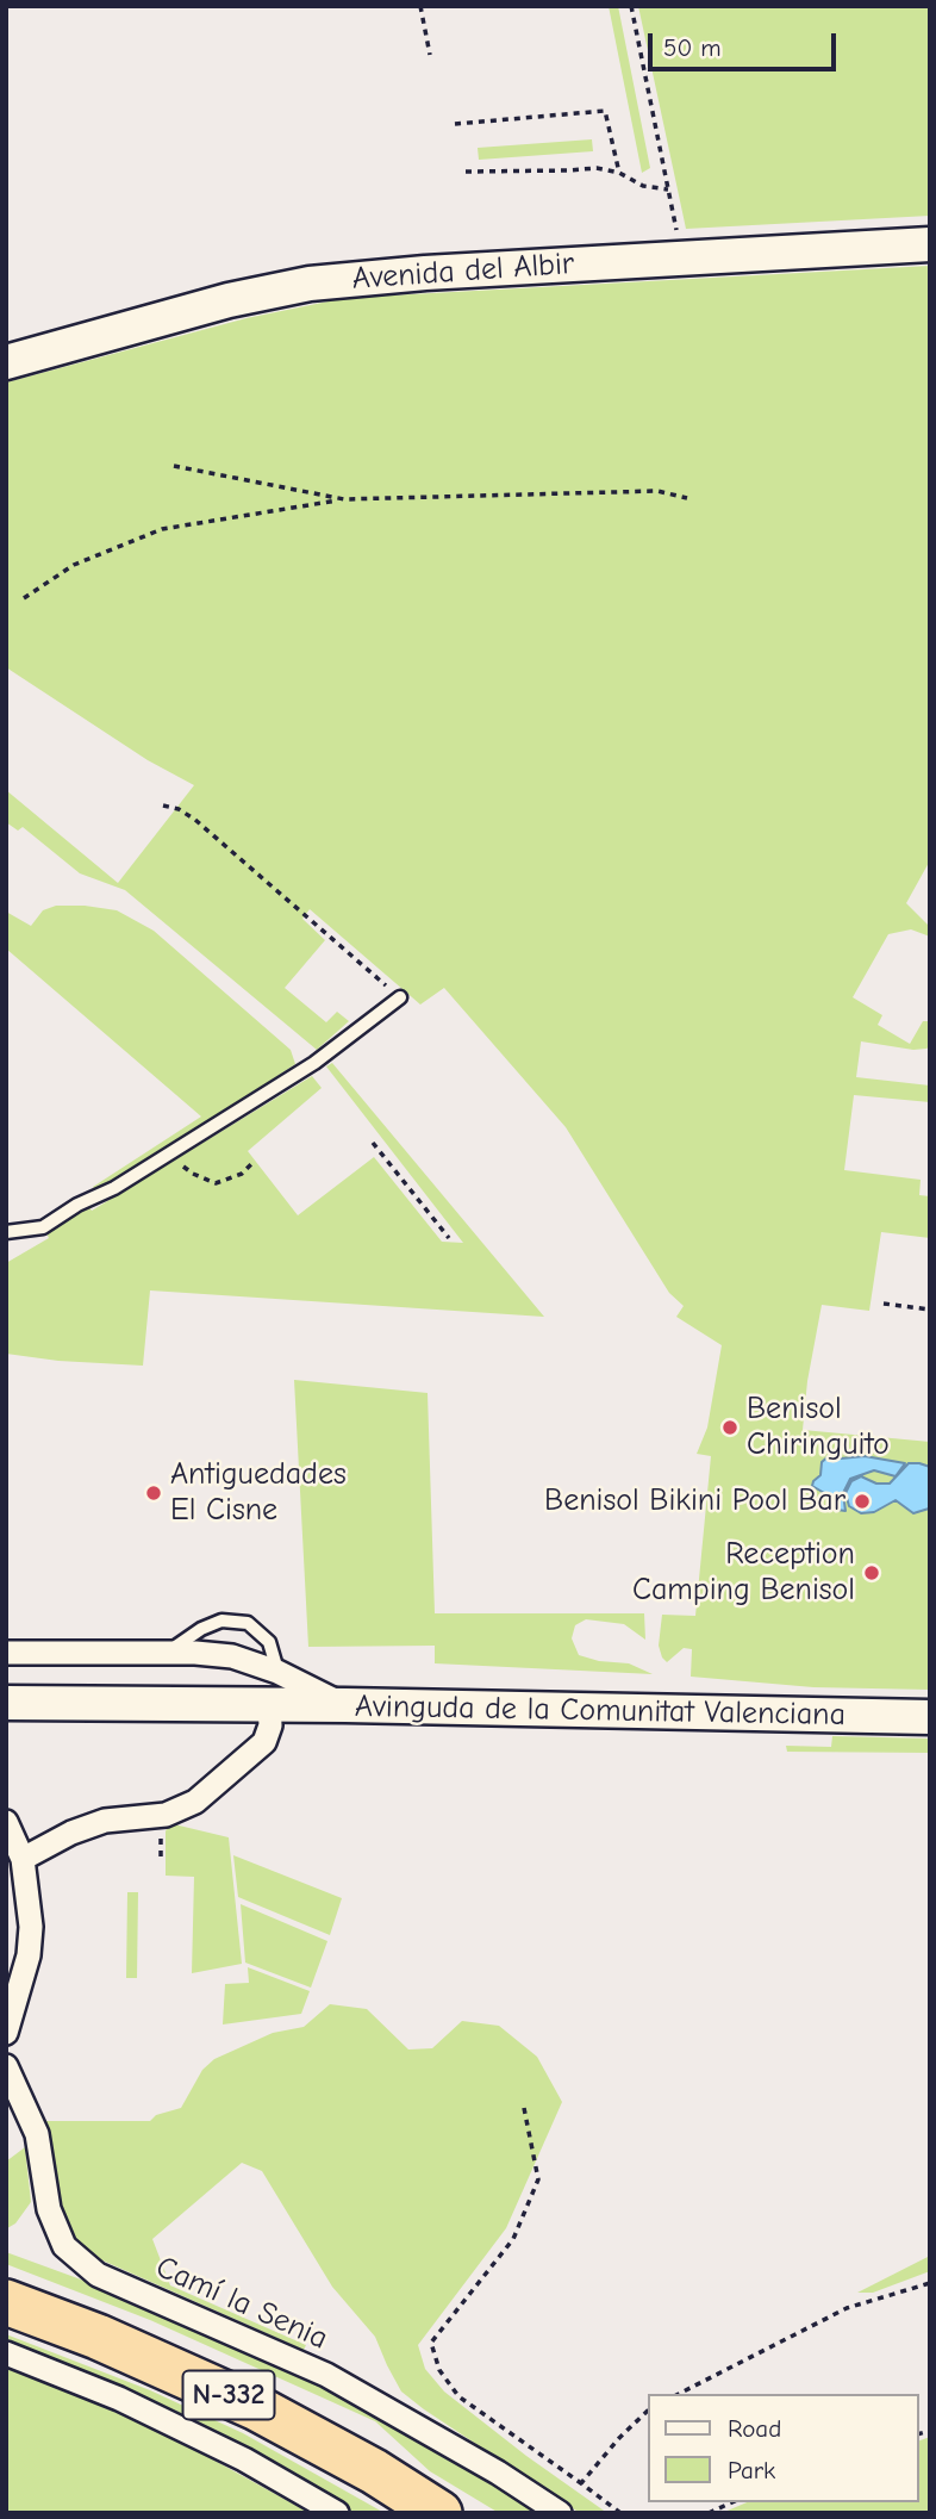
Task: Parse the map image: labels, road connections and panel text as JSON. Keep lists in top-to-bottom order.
{
  "streets": {
    "highway": ["N-332"],
    "street": ["Avenida del Albir", "Avinguda de la Comunitat Valenciana", "Camí la Senia"]
  },
  "places": [
    "Benisol Chiringuito",
    "Antiguedades El Cisne",
    "Benisol Bikini Pool Bar",
    "Reception Camping Benisol"
  ],
  "legend": ["Road", "Park"],
  "scale_bar": "50 m"
}
